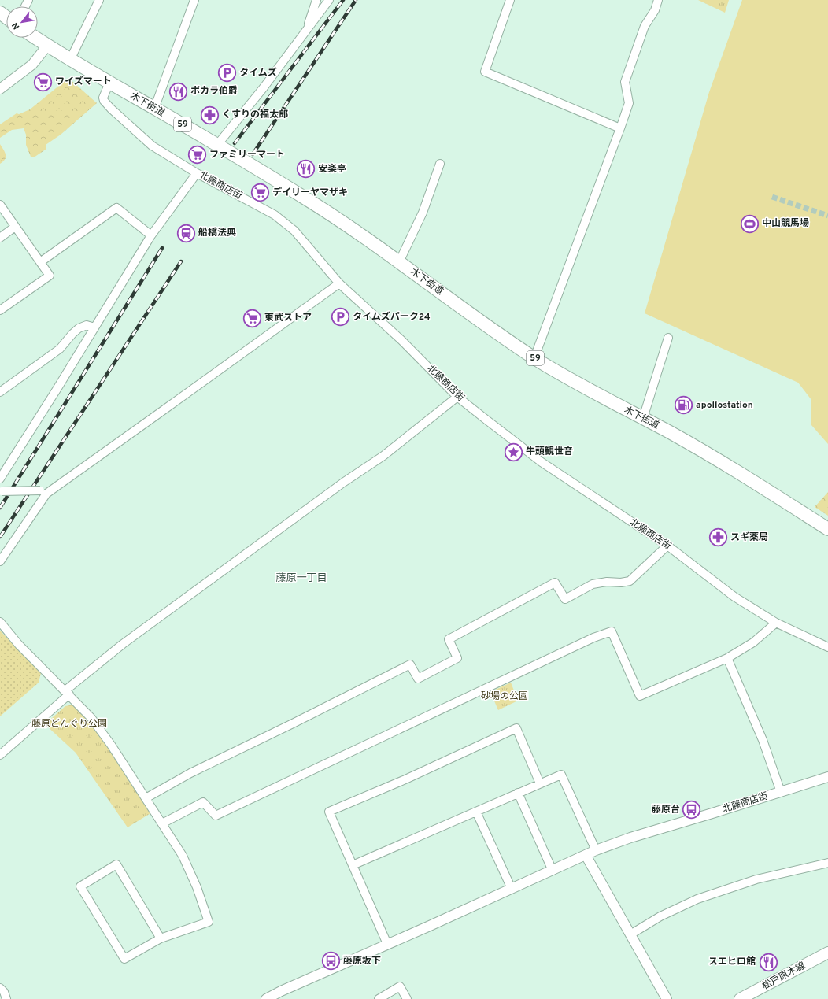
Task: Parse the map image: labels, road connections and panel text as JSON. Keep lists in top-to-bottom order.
{
  "streets": {
    "main road": ["木下街道", "59", "松戸原木線"],
    "street": ["北藤商店街"]
  },
  "crossings": [
    ["木下街道", "北藤商店街"]
  ],
  "districts": ["藤原一丁目"],
  "parks": ["砂場の公園", "藤原どんぐり公園"],
  "places": {
    "parking": ["タイムズ", "タイムズパーク24"],
    "supermarket": [
      "ワイズマート",
      "ファミリーマート",
      "デイリーヤマザキ",
      "東武ストア"
    ],
    "restaurant": ["ポカラ伯爵", "安楽亭", "スエヒロ館"],
    "pharmacy": ["くすりの福太郎", "スギ薬局"],
    "sports": ["中山競馬場"],
    "station": ["船橋法典"],
    "fuel station": ["apollostation"],
    "place": ["牛頭観世音"],
    "bus stop": ["藤原台", "藤原坂下"]
  },
  "north": "bottom left"
}
